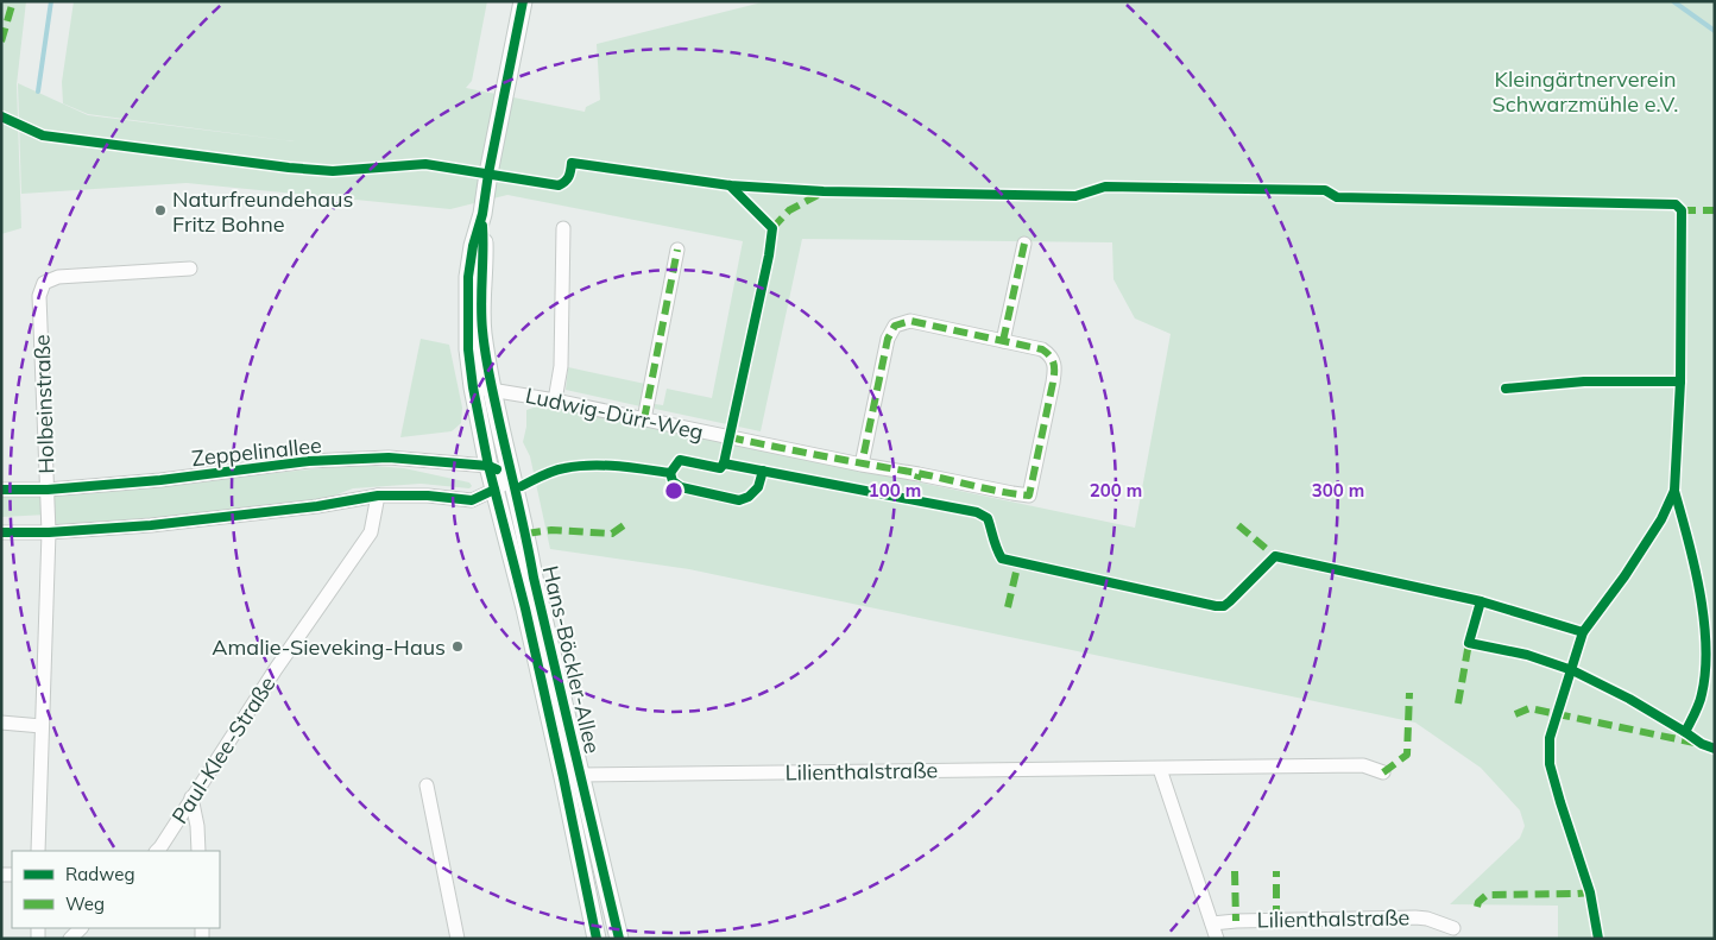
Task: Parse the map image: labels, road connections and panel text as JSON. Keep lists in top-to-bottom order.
{
  "streets": {
    "street": [
      "Holbeinstraße",
      "Ludwig-Dürr-Weg",
      "Zeppelinallee",
      "Hans-Böckler-Allee",
      "Paul-Klee-Straße",
      "Lilienthalstraße"
    ]
  },
  "crossings": [
    ["Holbeinstraße", "Zeppelinallee"],
    ["Ludwig-Dürr-Weg", "Hans-Böckler-Allee"],
    ["Zeppelinallee", "Hans-Böckler-Allee"],
    ["Hans-Böckler-Allee", "Lilienthalstraße"]
  ],
  "parks": ["Kleingärtnerverein Schwarzmühle e.V."],
  "places": ["Naturfreundehaus Fritz Bohne", "Amalie-Sieveking-Haus"],
  "legend": ["Radweg", "Weg"],
  "rings": ["100 m", "200 m", "300 m"]
}
